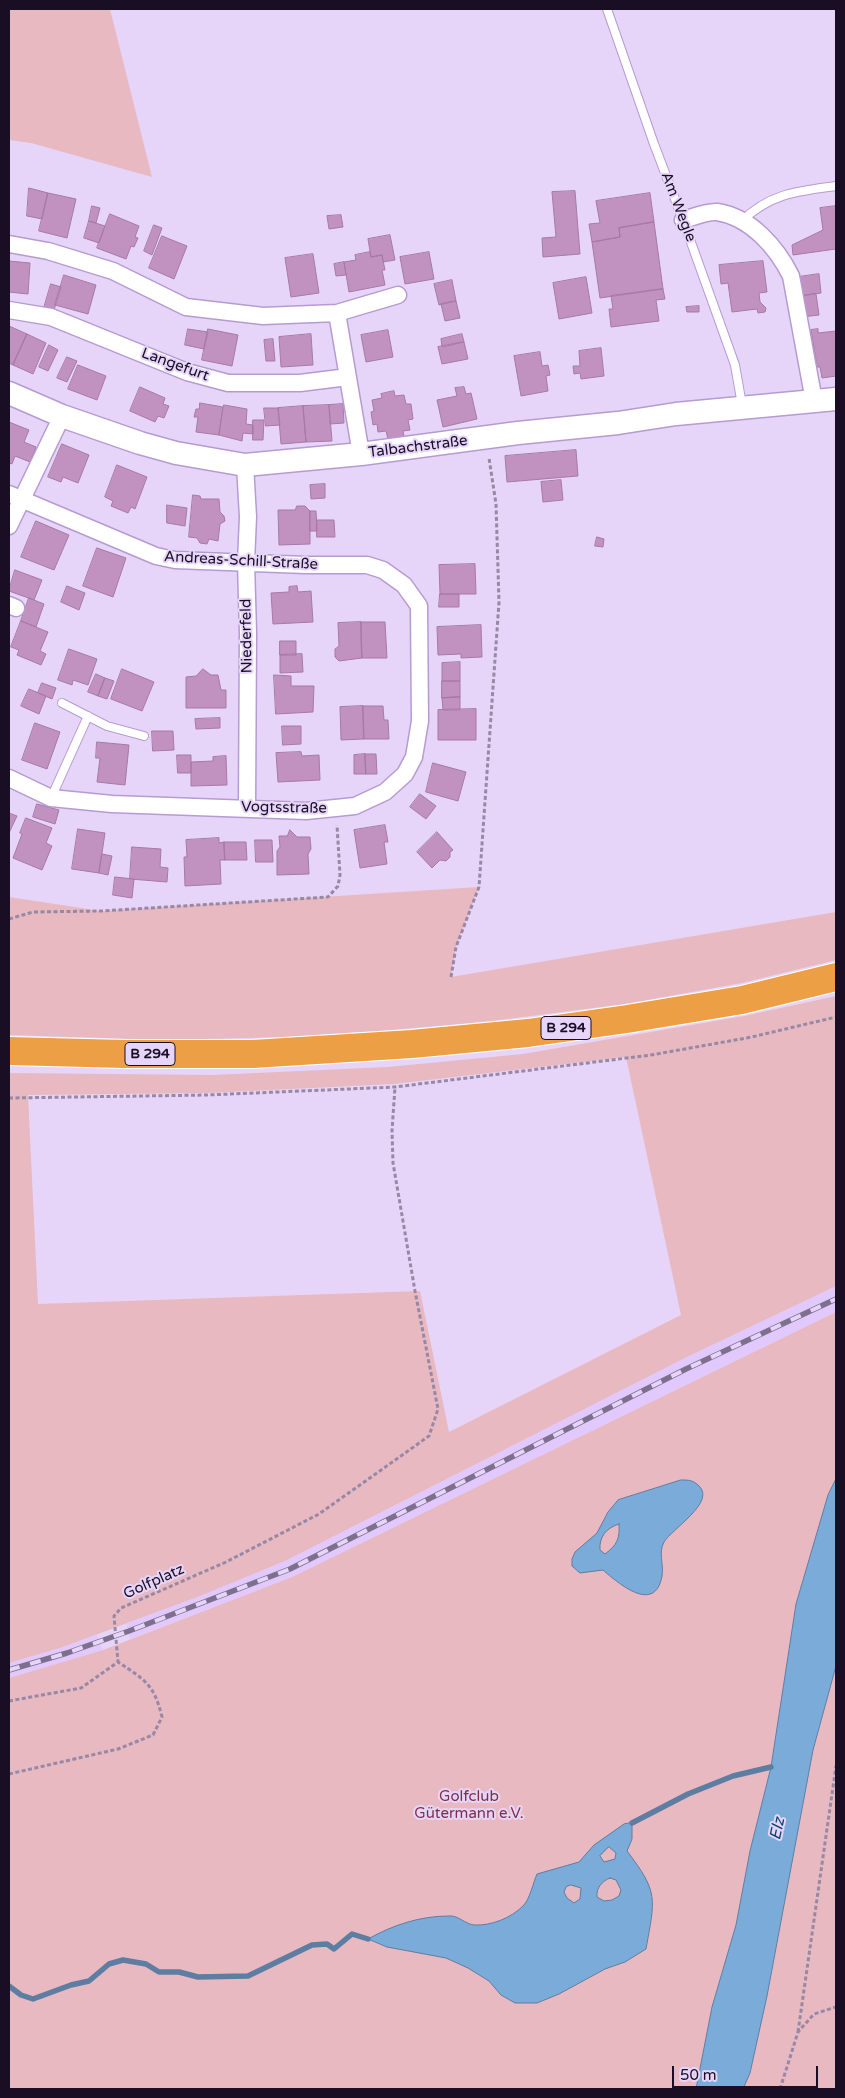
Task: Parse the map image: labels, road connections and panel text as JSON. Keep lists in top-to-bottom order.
{
  "streets": {
    "highway": ["B 294"],
    "street": [
      "Langefurt",
      "Talbachstraße",
      "Andreas-Schill-Straße",
      "Niederfeld",
      "Vogtsstraße"
    ],
    "lane": ["Am Wegle"],
    "path": ["Golfplatz"]
  },
  "crossings": [
    ["Am Wegle", "Talbachstraße"],
    ["Talbachstraße", "Niederfeld"],
    ["Andreas-Schill-Straße", "Niederfeld"],
    ["Andreas-Schill-Straße", "Vogtsstraße"],
    ["Niederfeld", "Vogtsstraße"]
  ],
  "water": ["Elz"],
  "parks": ["Golfclub Gütermann e.V."],
  "scale_bar": "50 m"
}
